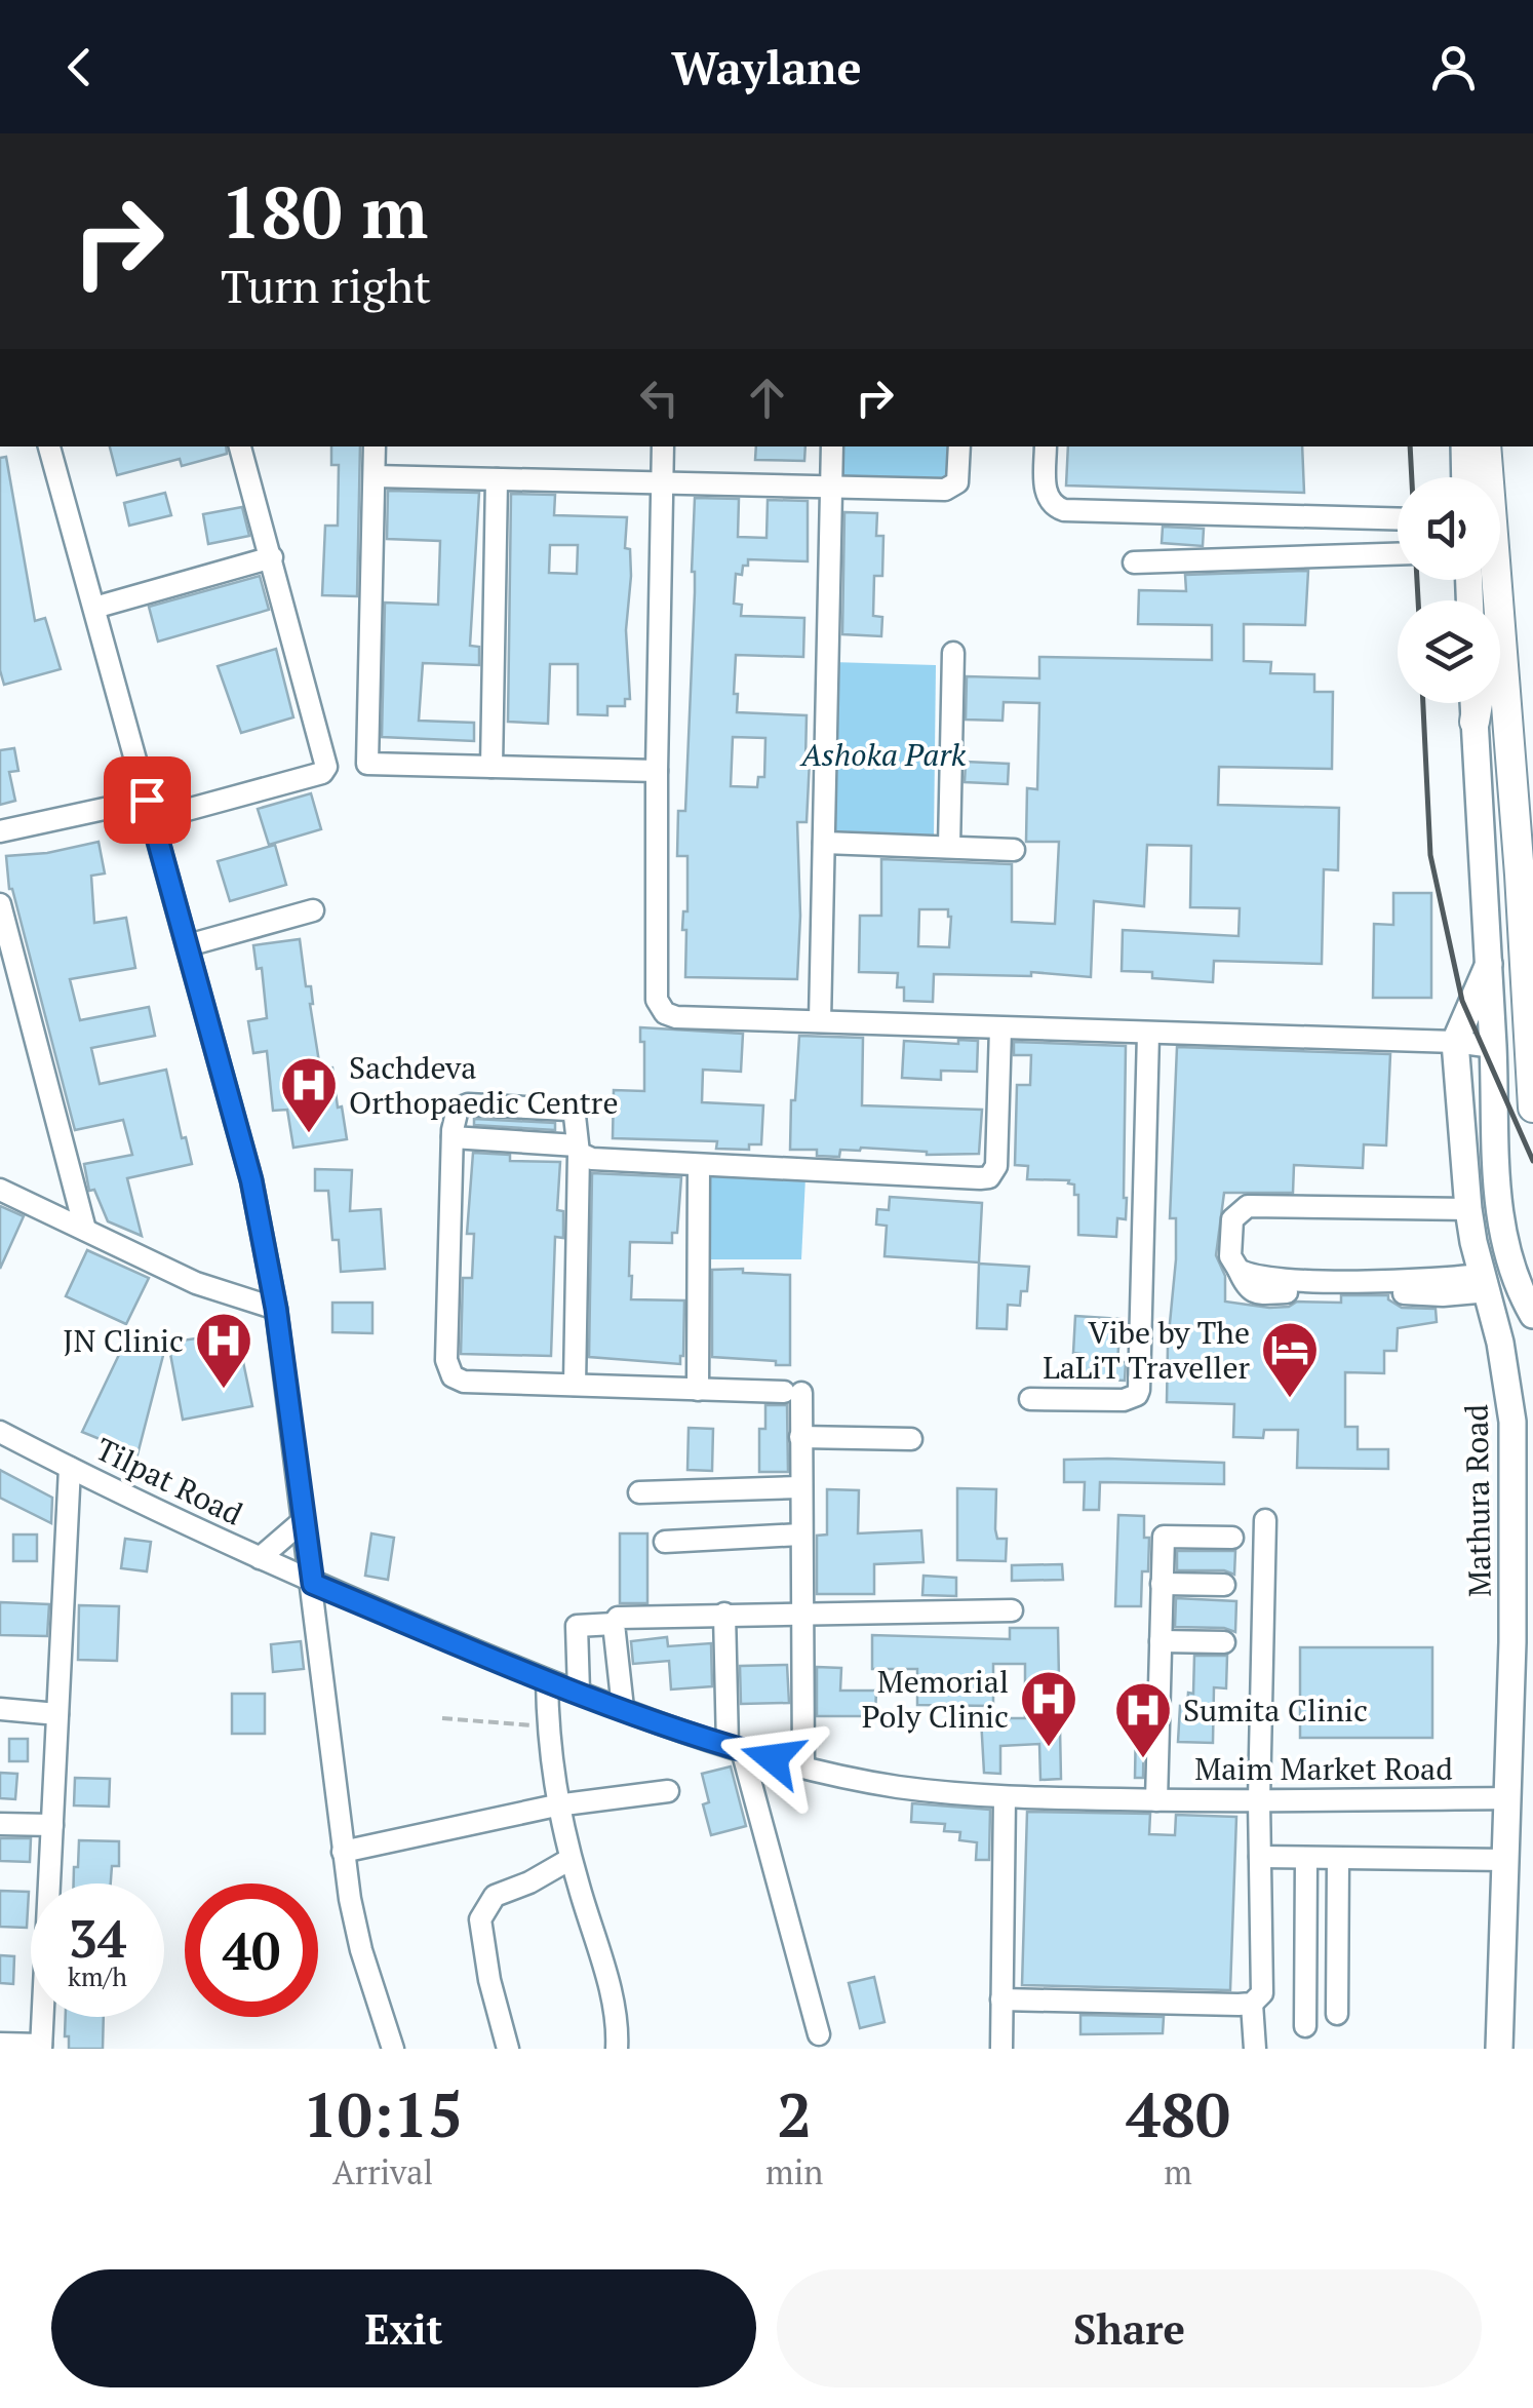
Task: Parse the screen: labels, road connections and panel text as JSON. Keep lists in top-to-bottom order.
{
  "streets": {
    "main road": ["Mathura Road"],
    "street": ["Tilpat Road", "Maim Market Road"]
  },
  "crossings": [
    ["Tilpat Road", "Maim Market Road"],
    ["Mathura Road", "Maim Market Road"]
  ],
  "parks": ["Ashoka Park"],
  "places": {
    "hospital": [
      "Sachdeva Orthopaedic Centre",
      "JN Clinic",
      "Memorial Poly Clinic",
      "Sumita Clinic"
    ],
    "hotel": ["Vibe by The LaLiT Traveller"]
  },
  "page": {
    "header": "Waylane",
    "turn": ["180 m", "Turn right"],
    "speed": "34 km/h",
    "limit": "40",
    "eta": [
      "10:15",
      "Arrival",
      "2",
      "min",
      "480",
      "m"
    ],
    "buttons": ["Exit", "Share"]
  }
}
